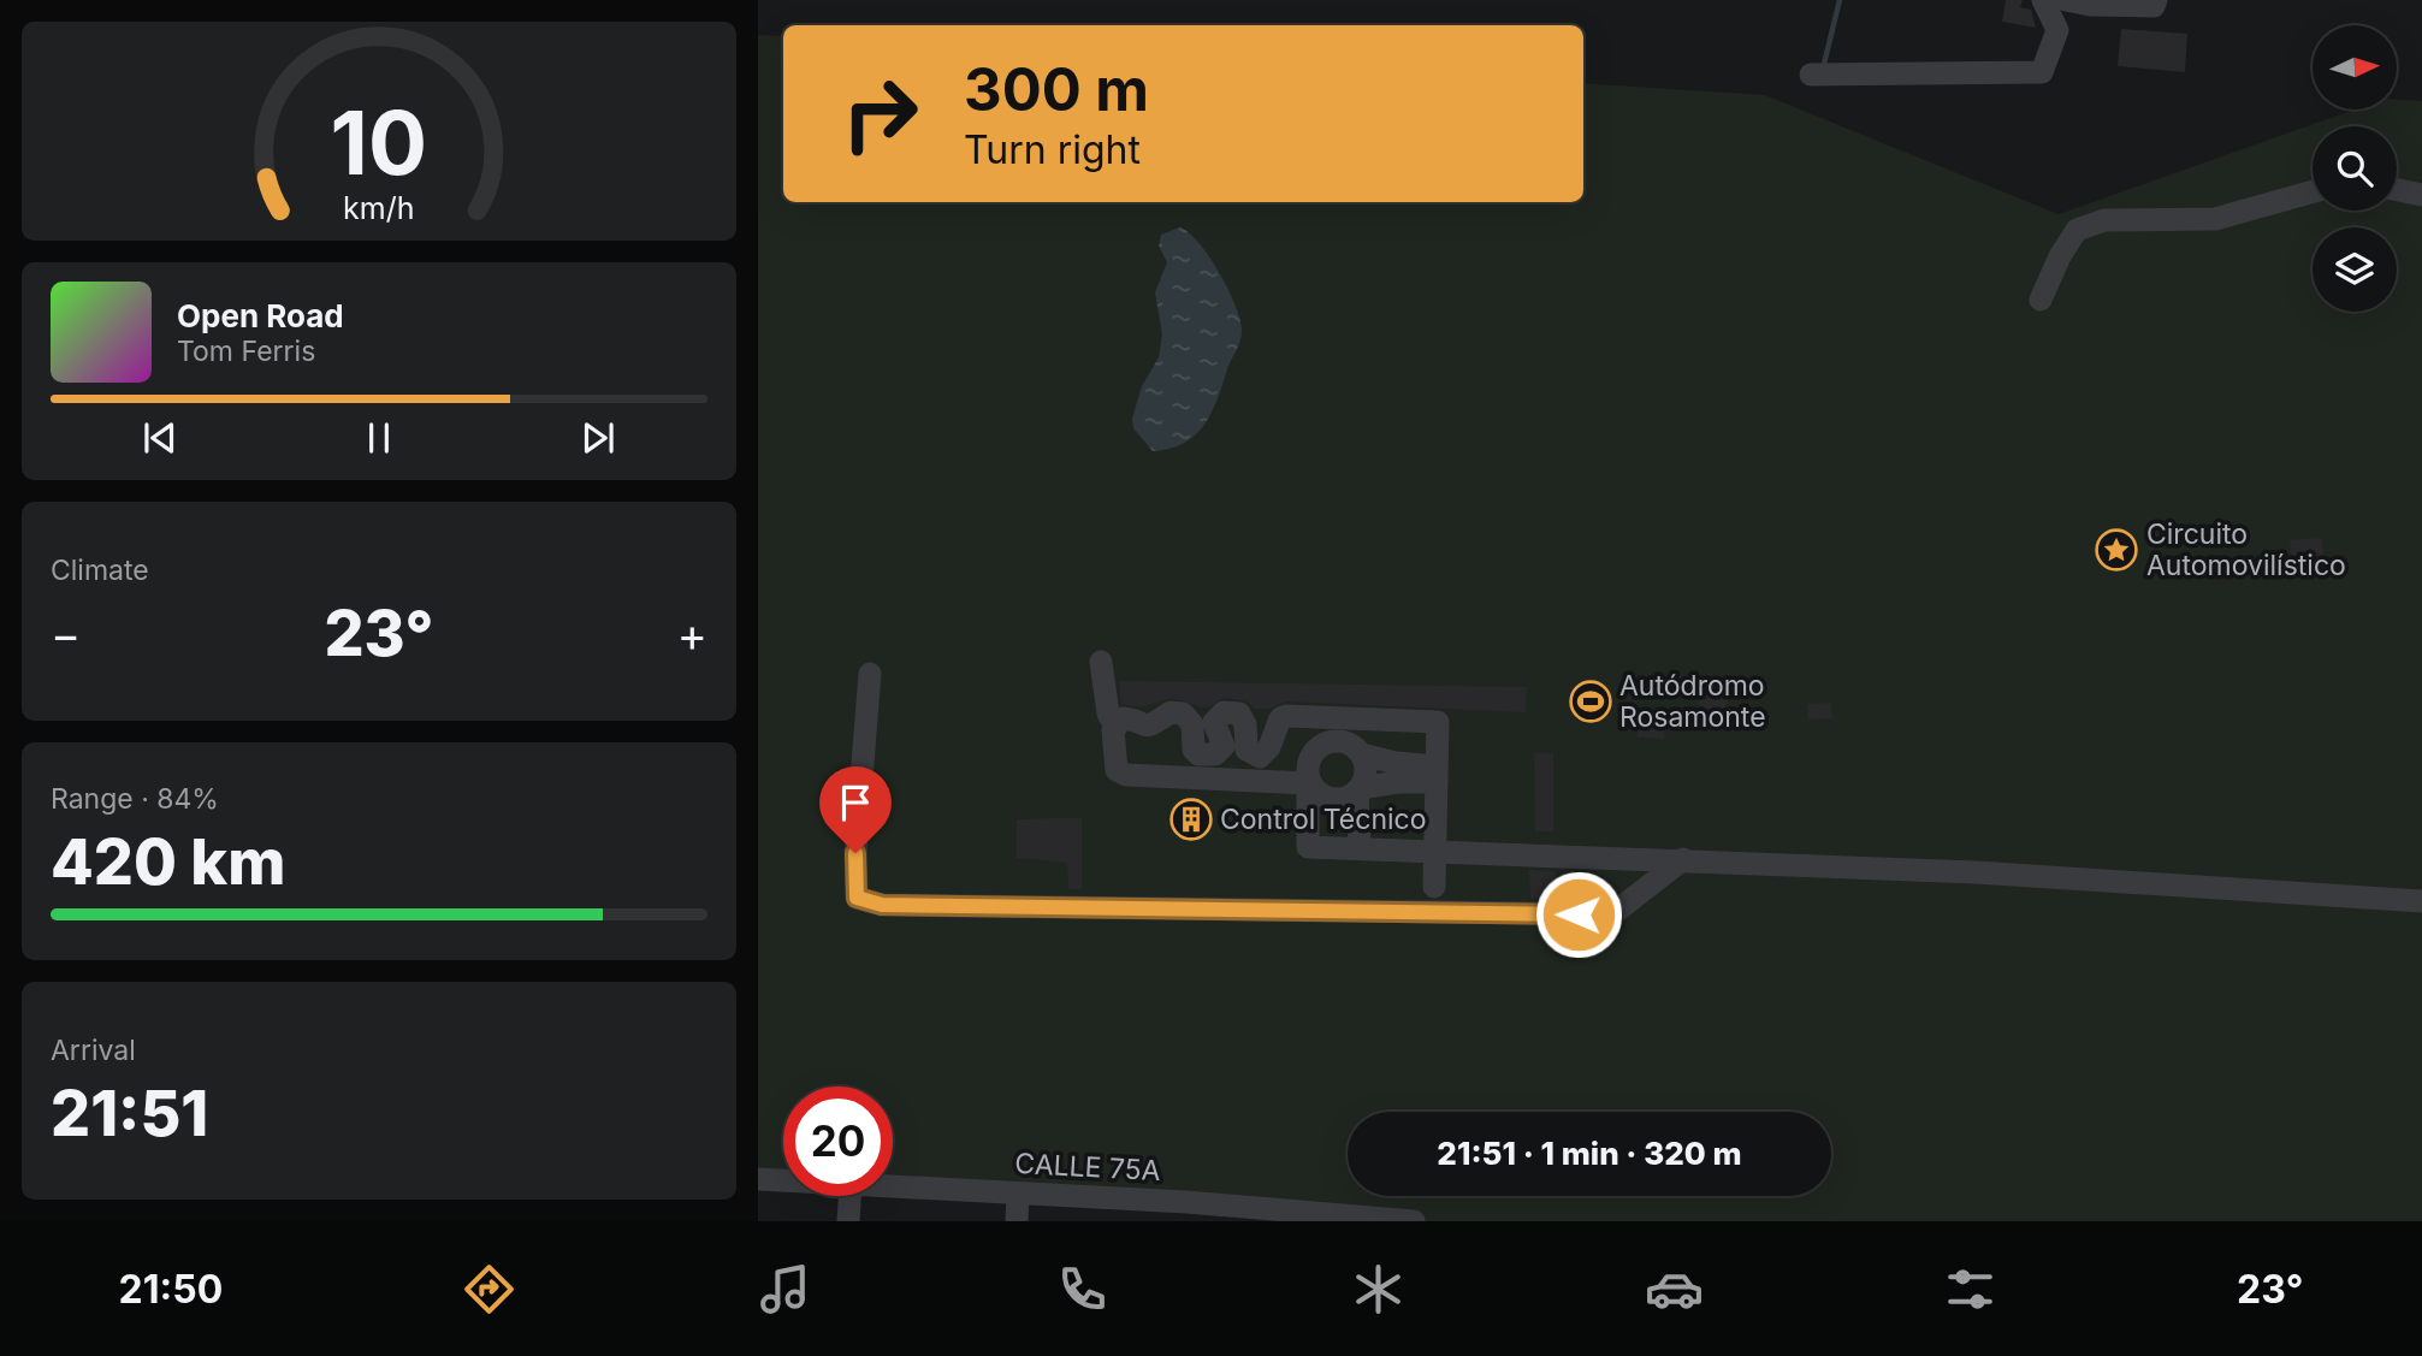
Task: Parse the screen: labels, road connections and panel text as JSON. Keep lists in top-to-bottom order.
{
  "streets": {
    "street": ["CALLE 75A"]
  },
  "places": {
    "place": ["Circuito Automovilístico"],
    "sports": ["Autódromo Rosamonte"],
    "building": ["Control Técnico"]
  },
  "north": "right",
  "page": {
    "turn": ["300 m", "Turn right"],
    "song": ["Open Road", "Tom Ferris"],
    "tile": [
      "Climate",
      ["Range · 84%", "420 km"],
      ["Arrival", "21:51"]
    ],
    "heat": ["−", "23°", "+"],
    "limit": "20",
    "trip": "21:51 · 1 min · 320 m",
    "tabs": ["21:50", "23°"],
    "gauge": ["10", "km/h"]
  }
}
